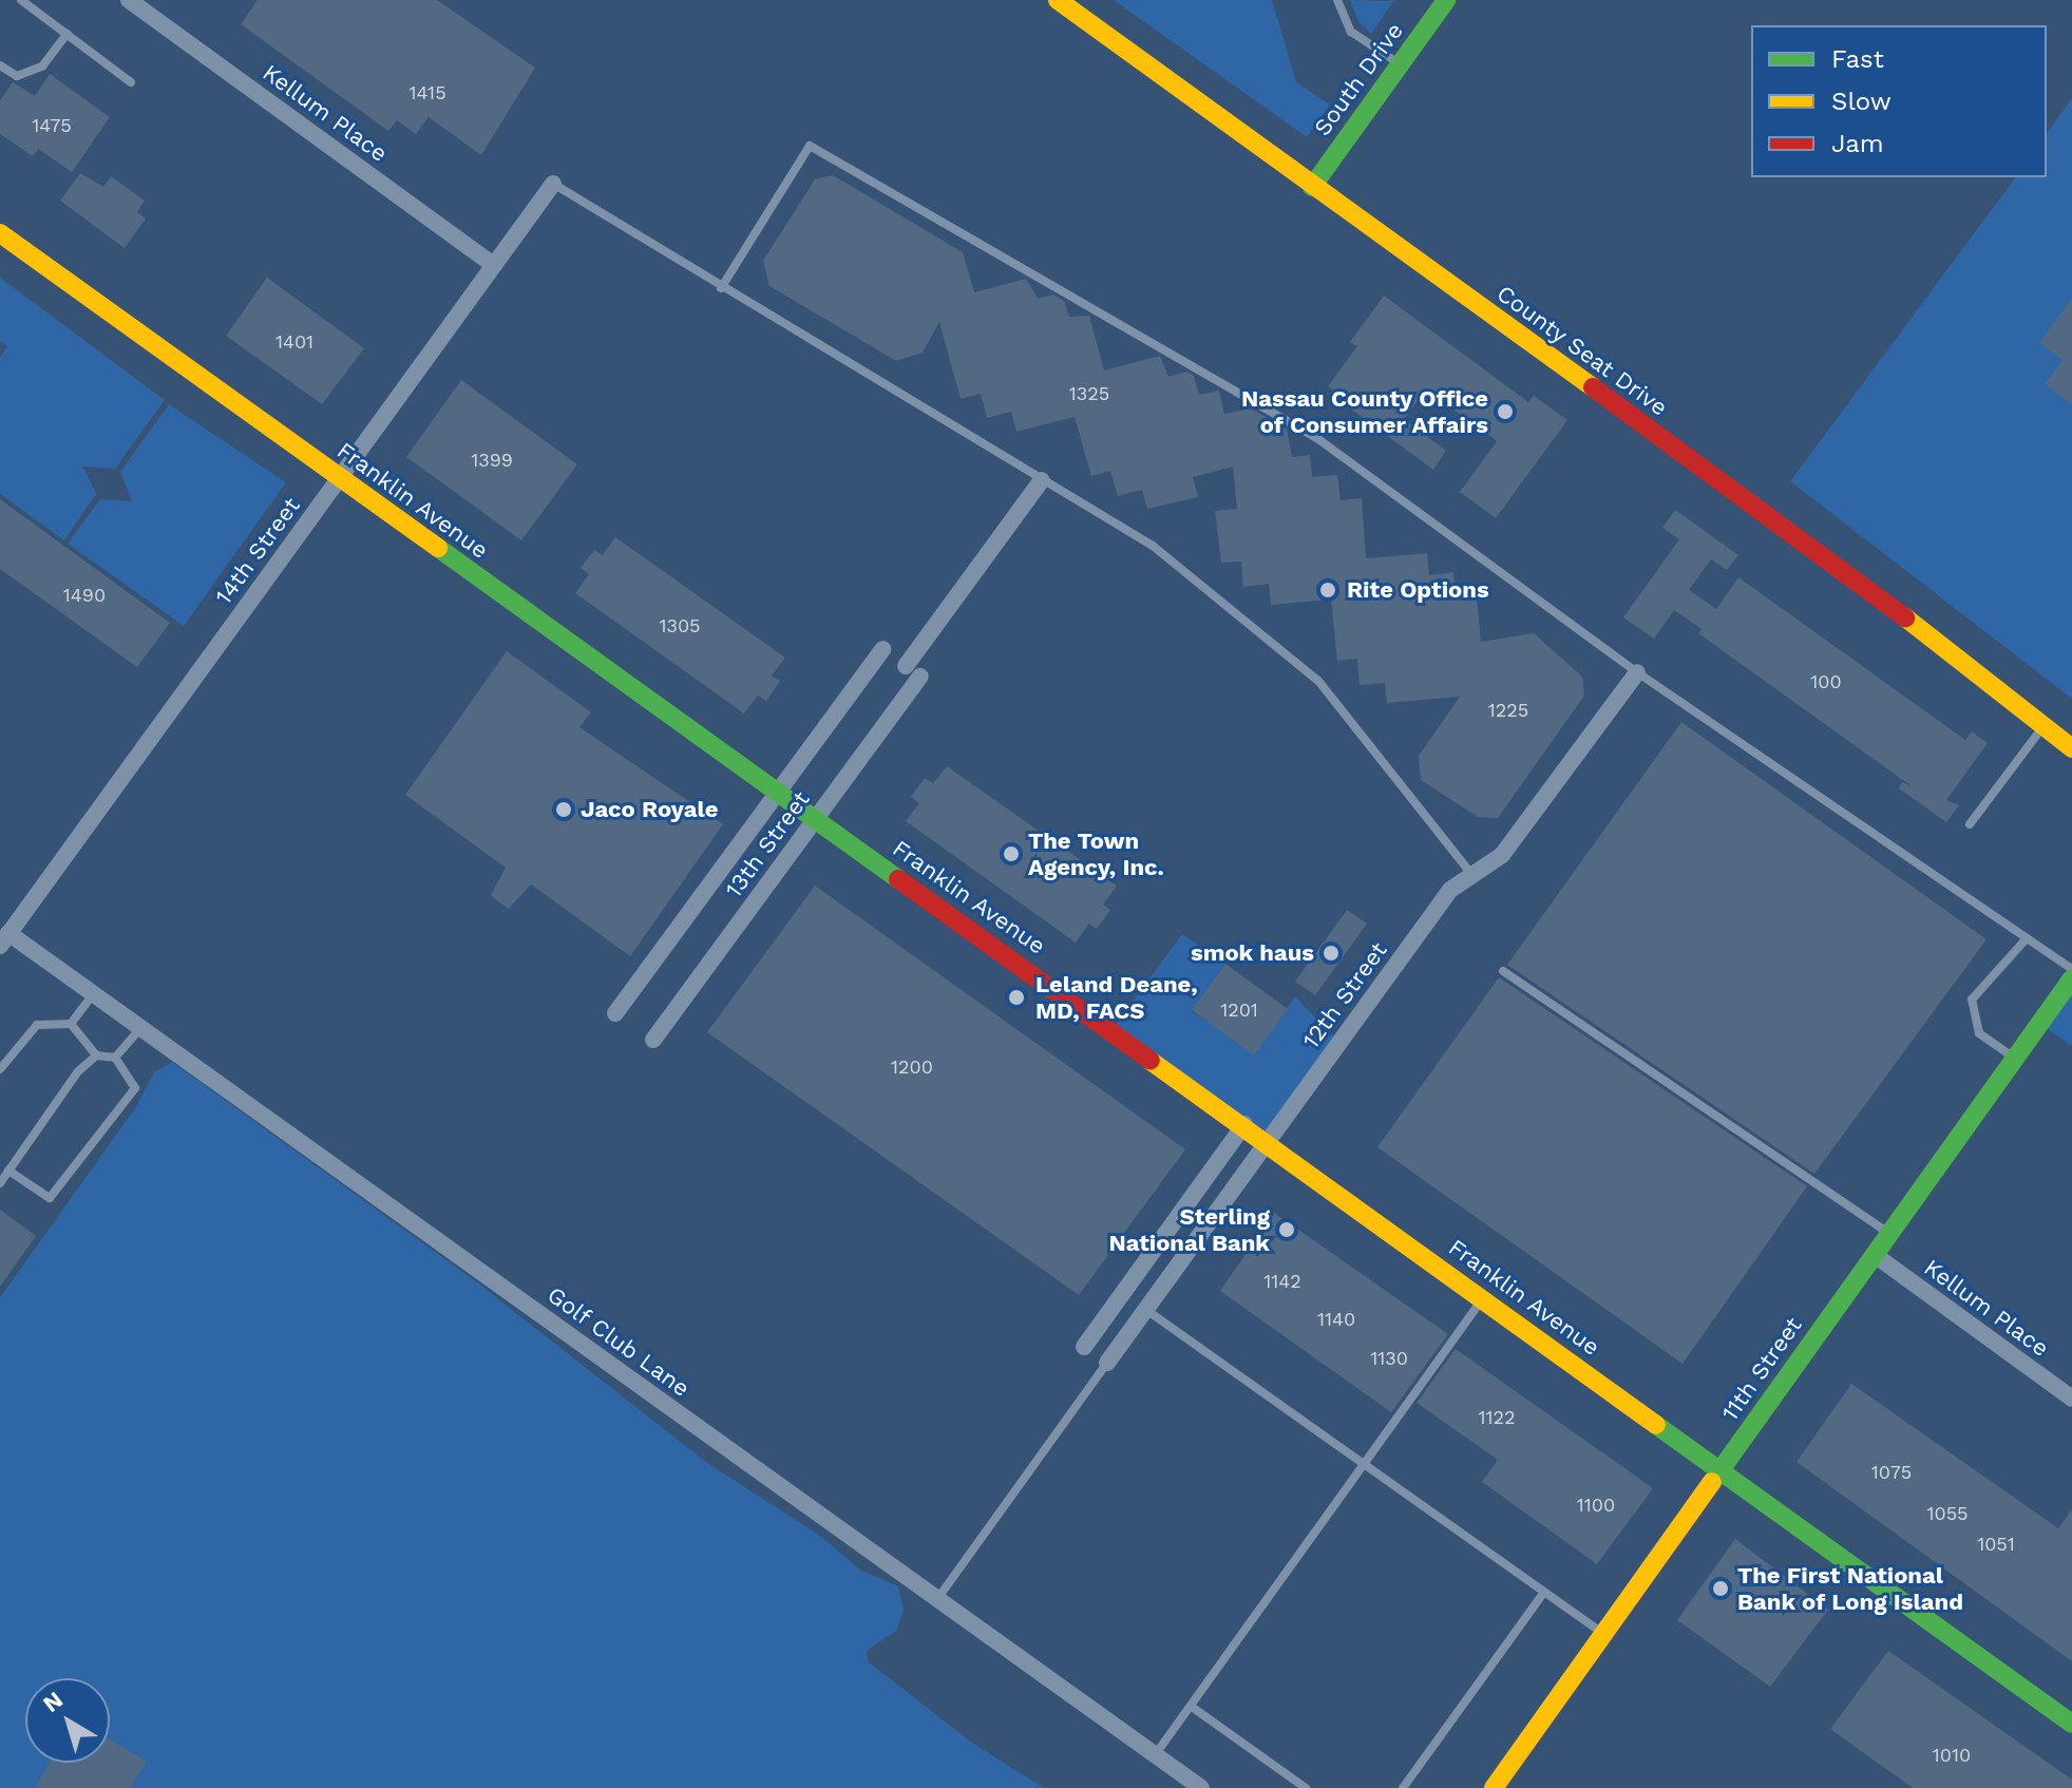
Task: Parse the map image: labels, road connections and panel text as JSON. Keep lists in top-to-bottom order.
{
  "streets": {
    "main road": [
      "South Drive",
      "County Seat Drive",
      "Franklin Avenue",
      "11th Street"
    ],
    "street": [
      "Kellum Place",
      "14th Street",
      "13th Street",
      "12th Street",
      "Golf Club Lane"
    ]
  },
  "crossings": [
    ["South Drive", "County Seat Drive"],
    ["Kellum Place", "14th Street"],
    ["Kellum Place", "11th Street"],
    ["Franklin Avenue", "14th Street"],
    ["Franklin Avenue", "13th Street"],
    ["Franklin Avenue", "12th Street"],
    ["Franklin Avenue", "11th Street"],
    ["14th Street", "Golf Club Lane"]
  ],
  "places": [
    "Nassau County Office of Consumer Affairs",
    "Rite Options",
    "Jaco Royale",
    "The Town Agency, Inc.",
    "smok haus",
    "Leland Deane, MD, FACS",
    "Sterling National Bank",
    "The First National Bank of Long Island"
  ],
  "house_numbers": [
    "1415",
    "1475",
    "1401",
    "1325",
    "1399",
    "1490",
    "1305",
    "100",
    "1225",
    "1201",
    "1200",
    "1142",
    "1140",
    "1130",
    "1122",
    "1075",
    "1100",
    "1055",
    "1051",
    "1010"
  ],
  "legend": ["Fast", "Slow", "Jam"],
  "north": "top left"
}
